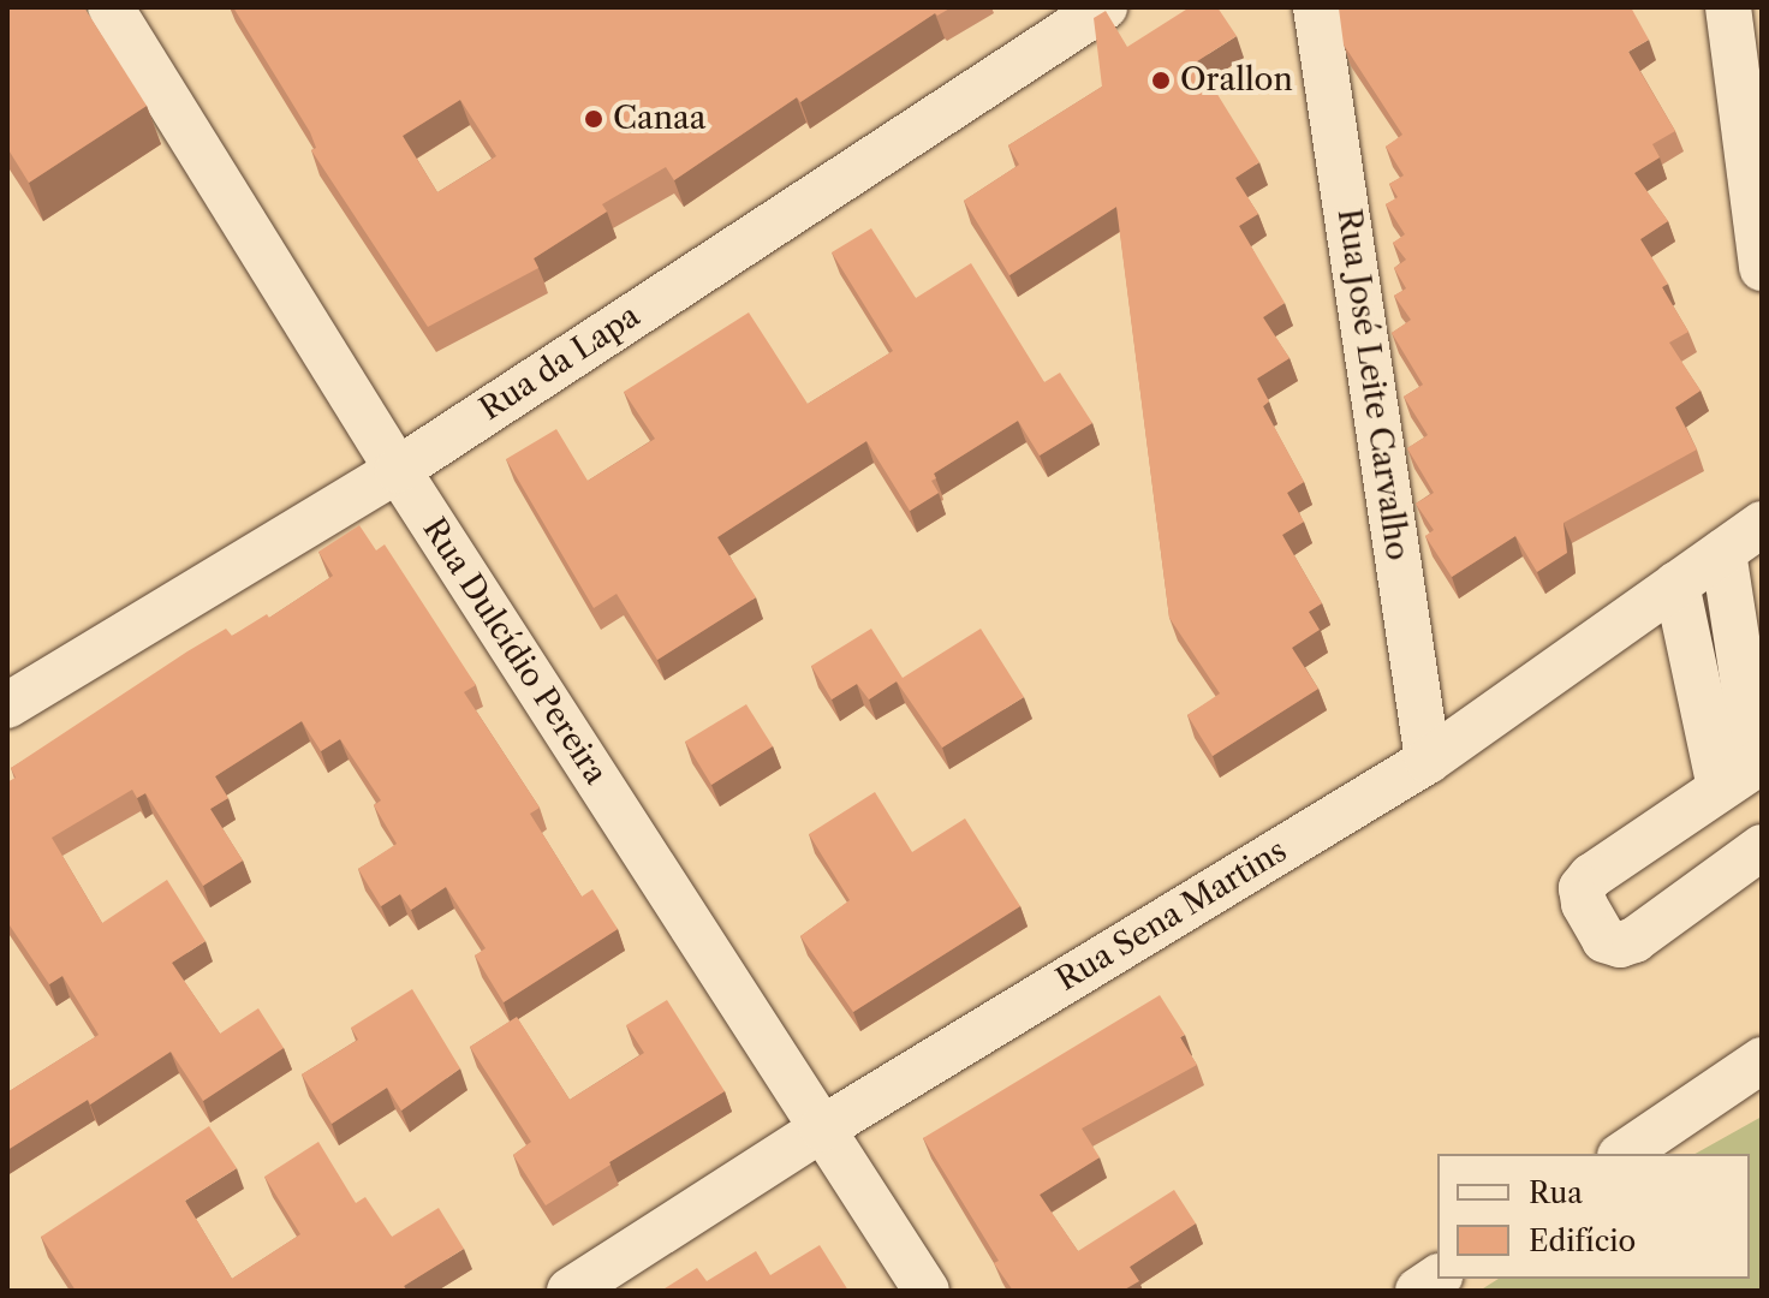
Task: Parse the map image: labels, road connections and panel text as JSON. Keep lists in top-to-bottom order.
{
  "streets": {
    "street": [
      "Rua da Lapa",
      "Rua José Leite Carvalho",
      "Rua Dulcídio Pereira",
      "Rua Sena Martins"
    ]
  },
  "crossings": [
    ["Rua da Lapa", "Rua Dulcídio Pereira"],
    ["Rua José Leite Carvalho", "Rua Sena Martins"],
    ["Rua Dulcídio Pereira", "Rua Sena Martins"]
  ],
  "places": ["Orallon", "Canaa"],
  "legend": ["Rua", "Edifício"]
}
